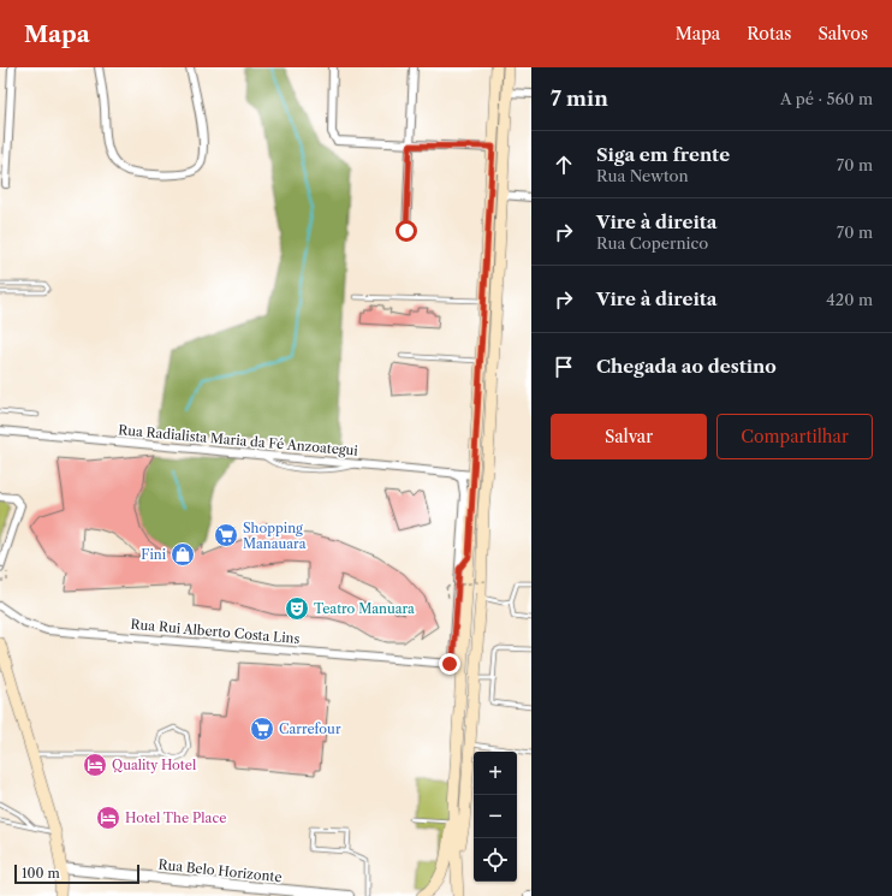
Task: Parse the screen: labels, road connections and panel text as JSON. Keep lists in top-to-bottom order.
{
  "streets": {
    "street": ["Rua Radialista Maria da Fé Anzoategui", "Rua Rui Alberto Costa Lins", "Rua Belo Horizonte"]
  },
  "places": {
    "supermarket": ["Shopping Manauara", "Carrefour"],
    "shop": ["Fini"],
    "theatre": ["Teatro Manuara"],
    "hotel": ["Quality Hotel", "Hotel The Place"]
  },
  "scale_bar": "100 m",
  "page": {
    "header": "Mapa",
    "nav": ["Mapa", "Rotas", "Salvos"],
    "heading": ["7 min", "A pé · 560 m"],
    "list": [
      ["Siga em frente", "Rua Newton", "70 m"],
      ["Vire à direita", "Rua Copernico", "70 m"],
      ["Vire à direita", "420 m"],
      "Chegada ao destino"
    ],
    "buttons": ["Salvar", "Compartilhar"],
    "map_buttons": ["+", "−"],
    "scale": "100 m"
  }
}
